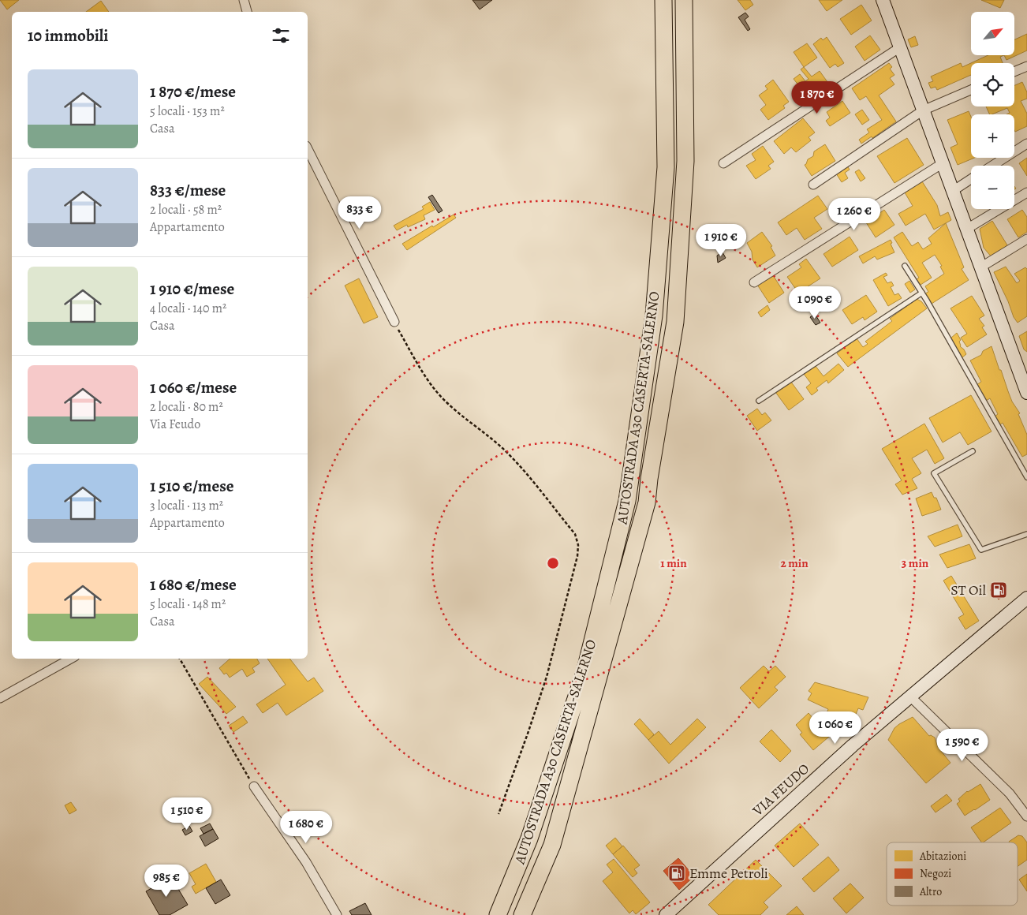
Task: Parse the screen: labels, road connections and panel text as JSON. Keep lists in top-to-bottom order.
{
  "streets": {
    "highway": ["AUTOSTRADA A30 CASERTA-SALERNO"],
    "street": ["VIA FEUDO"]
  },
  "places": {
    "fuel station": ["ST Oil", "Emme Petroli"]
  },
  "legend": ["Abitazioni", "Negozi", "Altro"],
  "north": "top right",
  "page": {
    "map_buttons": ["+", "−"],
    "heading": "10 immobili",
    "list": [
      {
        "name": "1 870 €/mese",
        "note": "5 locali · 153 m² · Casa"
      },
      {
        "name": "833 €/mese",
        "note": "2 locali · 58 m² · Appartamento"
      },
      {
        "name": "1 910 €/mese",
        "note": "4 locali · 140 m² · Casa"
      },
      {
        "name": "1 060 €/mese",
        "note": "2 locali · 80 m² · Via Feudo"
      },
      {
        "name": "1 510 €/mese",
        "note": "3 locali · 113 m² · Appartamento"
      },
      {
        "name": "1 680 €/mese",
        "note": "5 locali · 148 m² · Casa"
      }
    ],
    "price": [
      "1 870 €",
      "833 €",
      "1 260 €",
      "1 910 €",
      "1 090 €",
      "1 060 €",
      "1 590 €",
      "1 510 €",
      "1 680 €",
      "985 €"
    ]
  },
  "rings": ["1 min", "2 min", "3 min"]
}
